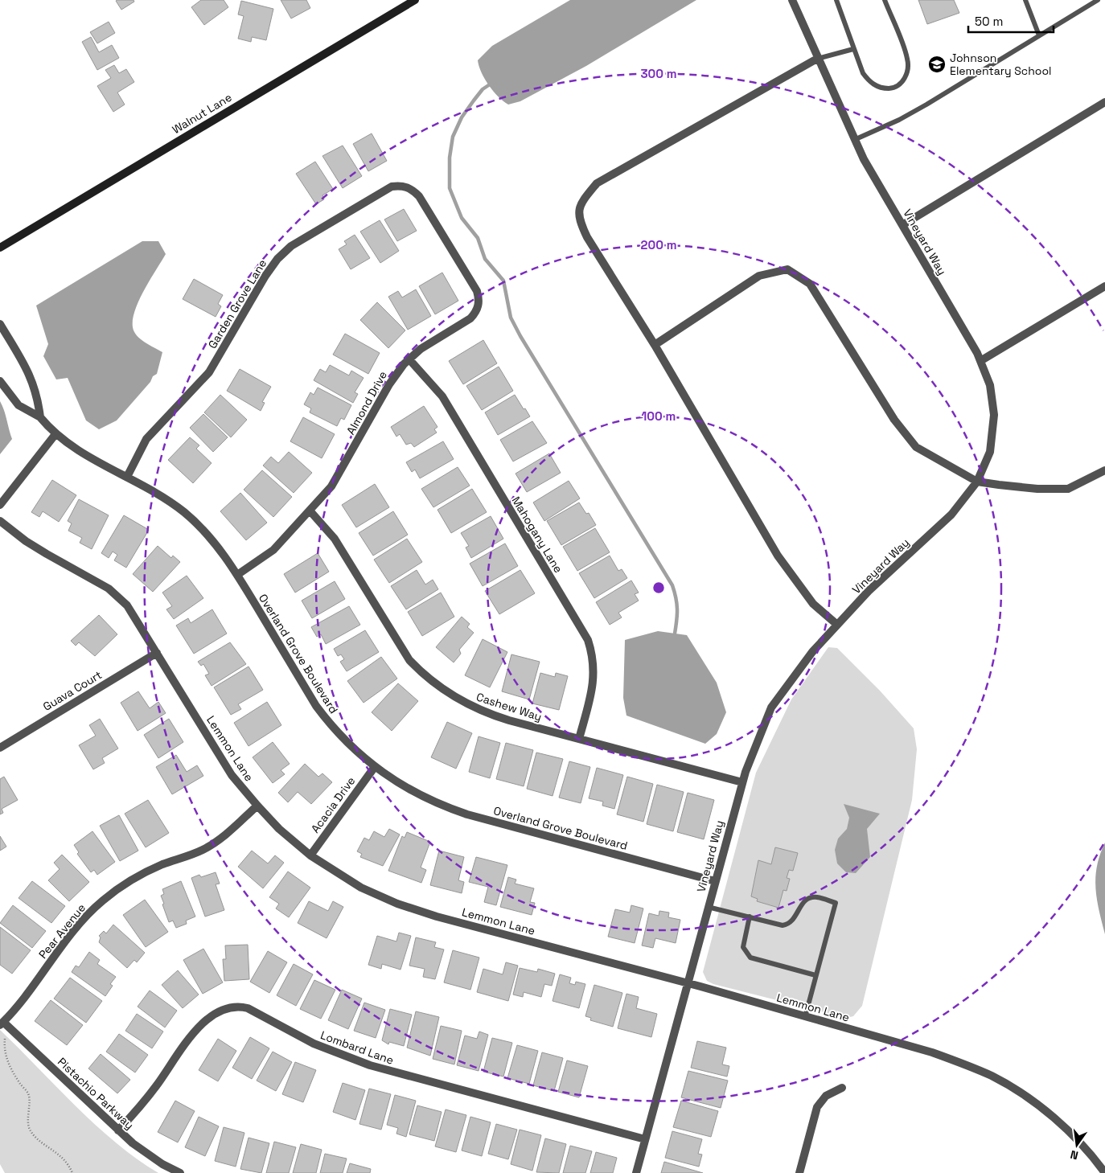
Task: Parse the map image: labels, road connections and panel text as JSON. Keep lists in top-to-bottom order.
{
  "streets": {
    "main road": ["Walnut Lane"],
    "street": [
      "Vineyard Way",
      "Garden Grove Lane",
      "Almond Drive",
      "Mahogany Lane",
      "Overland Grove Boulevard",
      "Guava Court",
      "Cashew Way",
      "Lemmon Lane",
      "Acacia Drive",
      "Pear Avenue",
      "Lombard Lane",
      "Pistachio Parkway"
    ]
  },
  "crossings": [
    ["Vineyard Way", "Overland Grove Boulevard"],
    ["Vineyard Way", "Cashew Way"],
    ["Vineyard Way", "Lemmon Lane"],
    ["Vineyard Way", "Lombard Lane"],
    ["Garden Grove Lane", "Almond Drive"],
    ["Garden Grove Lane", "Overland Grove Boulevard"],
    ["Almond Drive", "Mahogany Lane"],
    ["Almond Drive", "Overland Grove Boulevard"],
    ["Almond Drive", "Cashew Way"],
    ["Mahogany Lane", "Cashew Way"],
    ["Overland Grove Boulevard", "Acacia Drive"],
    ["Guava Court", "Lemmon Lane"],
    ["Lemmon Lane", "Acacia Drive"],
    ["Lemmon Lane", "Pear Avenue"],
    ["Pear Avenue", "Pistachio Parkway"],
    ["Lombard Lane", "Pistachio Parkway"]
  ],
  "places": {
    "school or university": ["Johnson Elementary School"]
  },
  "scale_bar": "50 m",
  "north": "bottom",
  "rings": ["300 m", "200 m", "100 m"]
}
